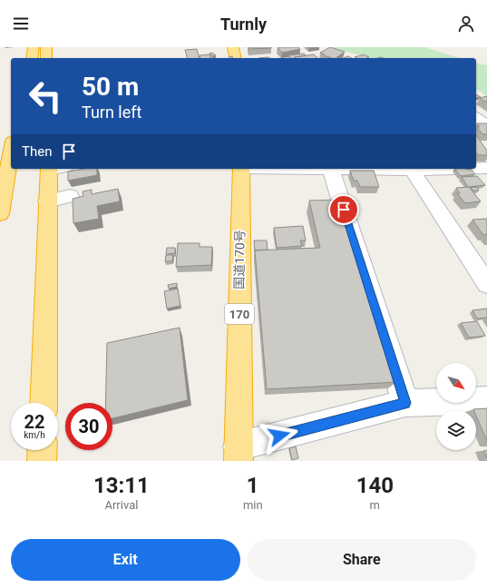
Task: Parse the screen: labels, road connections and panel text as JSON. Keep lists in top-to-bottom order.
{
  "streets": {
    "highway": ["国道170号", "170"]
  },
  "north": "bottom right",
  "page": {
    "header": "Turnly",
    "turn": ["50 m", "Turn left"],
    "then": "Then",
    "speed": "22 km/h",
    "limit": "30",
    "eta": [
      "13:11",
      "Arrival",
      "1",
      "min",
      "140",
      "m"
    ],
    "buttons": ["Exit", "Share"]
  }
}
